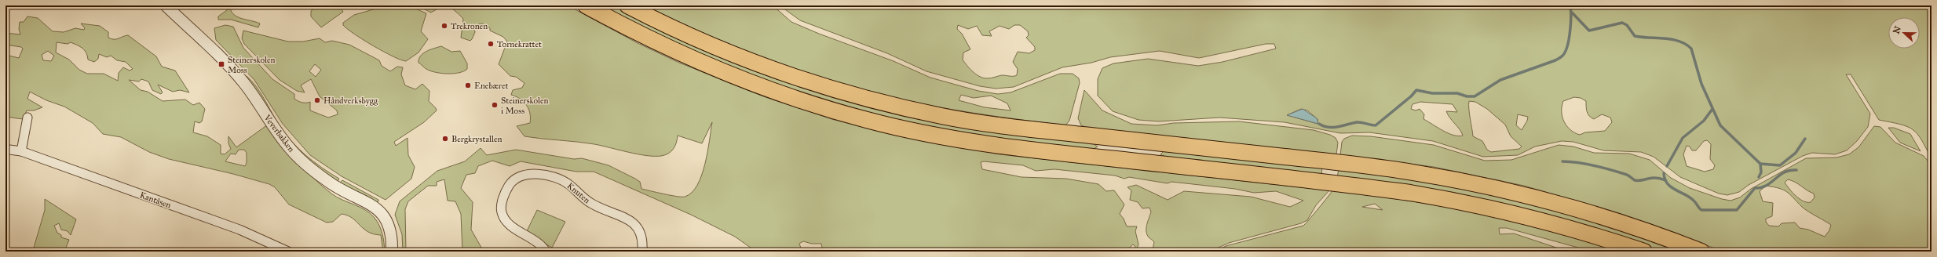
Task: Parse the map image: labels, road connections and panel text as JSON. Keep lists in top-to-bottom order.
{
  "streets": {
    "street": ["Veverbakken", "Knuten", "Kantåsen"]
  },
  "places": {
    "other": [
      "Trekronen",
      "Tornekrattet",
      "Enebæret",
      "Håndverksbygg",
      "Steinerskolen i Moss",
      "Bergkrystallen"
    ],
    "transit": ["Steinerskolen Moss"]
  },
  "north": "left"
}
